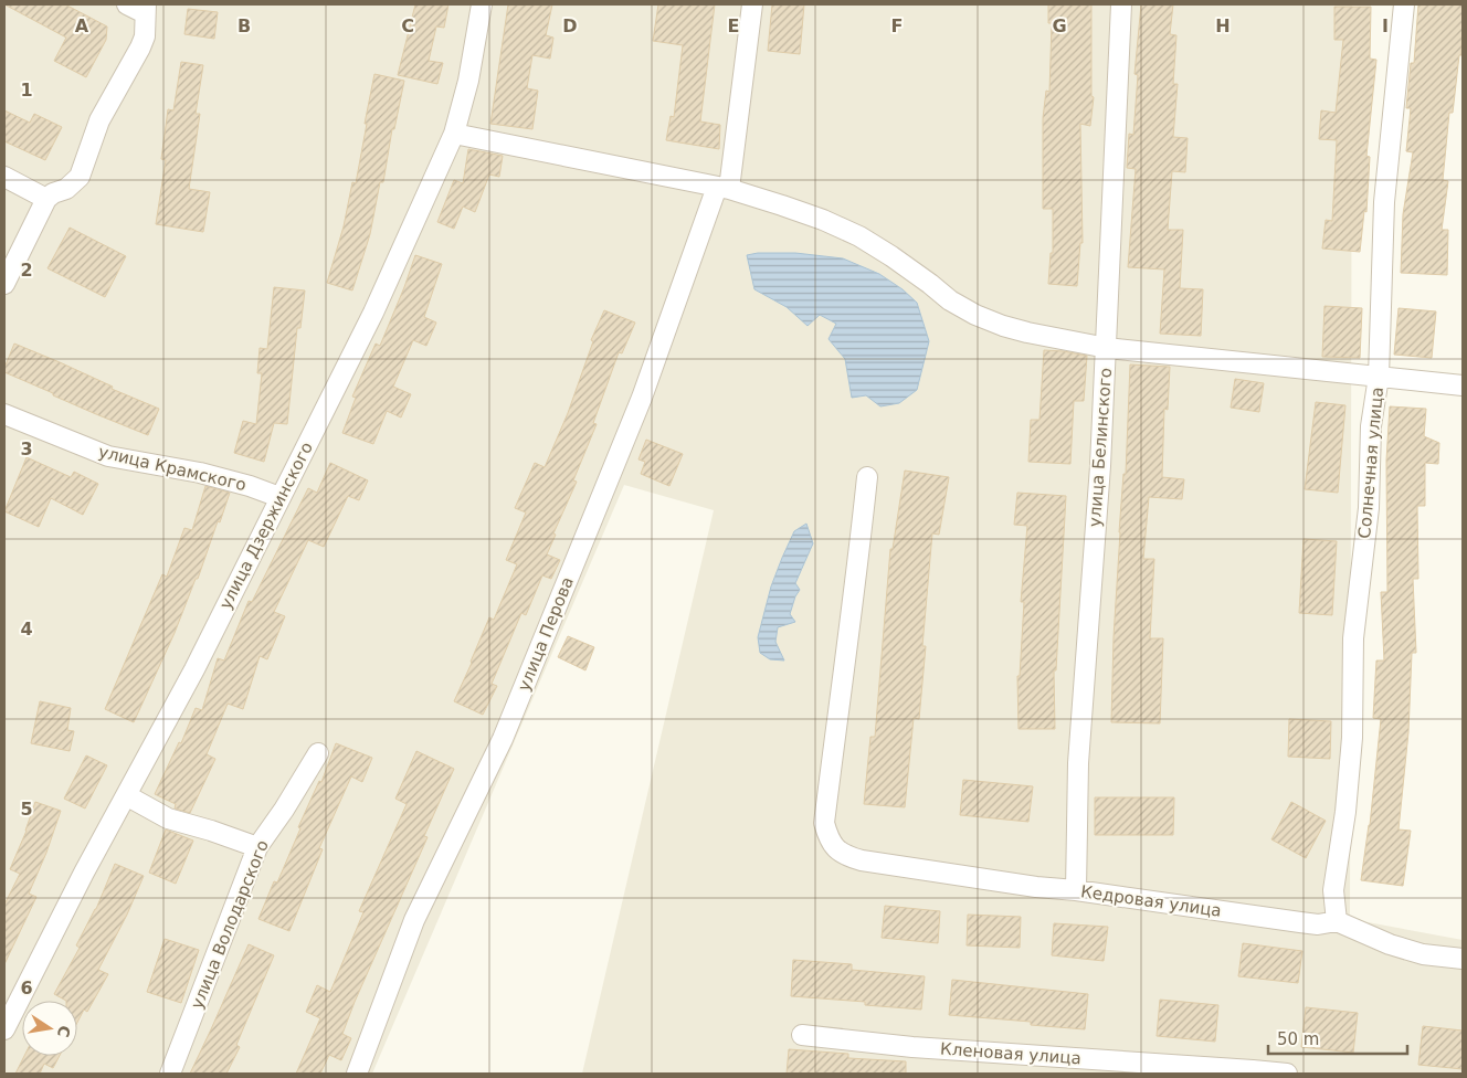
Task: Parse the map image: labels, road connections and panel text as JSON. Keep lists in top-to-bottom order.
{
  "streets": {
    "street": [
      "улица Белинского",
      "Солнечная улица",
      "улица Крамского",
      "улица Дзержинского",
      "улица Перова",
      "Кедровая улица",
      "улица Володарского",
      "Кленовая улица"
    ]
  },
  "crossings": [
    ["улица Белинского", "Кедровая улица"],
    ["Солнечная улица", "Кедровая улица"],
    ["улица Крамского", "улица Дзержинского"]
  ],
  "scale_bar": "50 m",
  "north": "right",
  "grid": {
    "columns": [
      "A",
      "B",
      "C",
      "D",
      "E",
      "F",
      "G",
      "H",
      "I"
    ],
    "rows": [
      "1",
      "2",
      "3",
      "4",
      "5",
      "6"
    ]
  }
}
